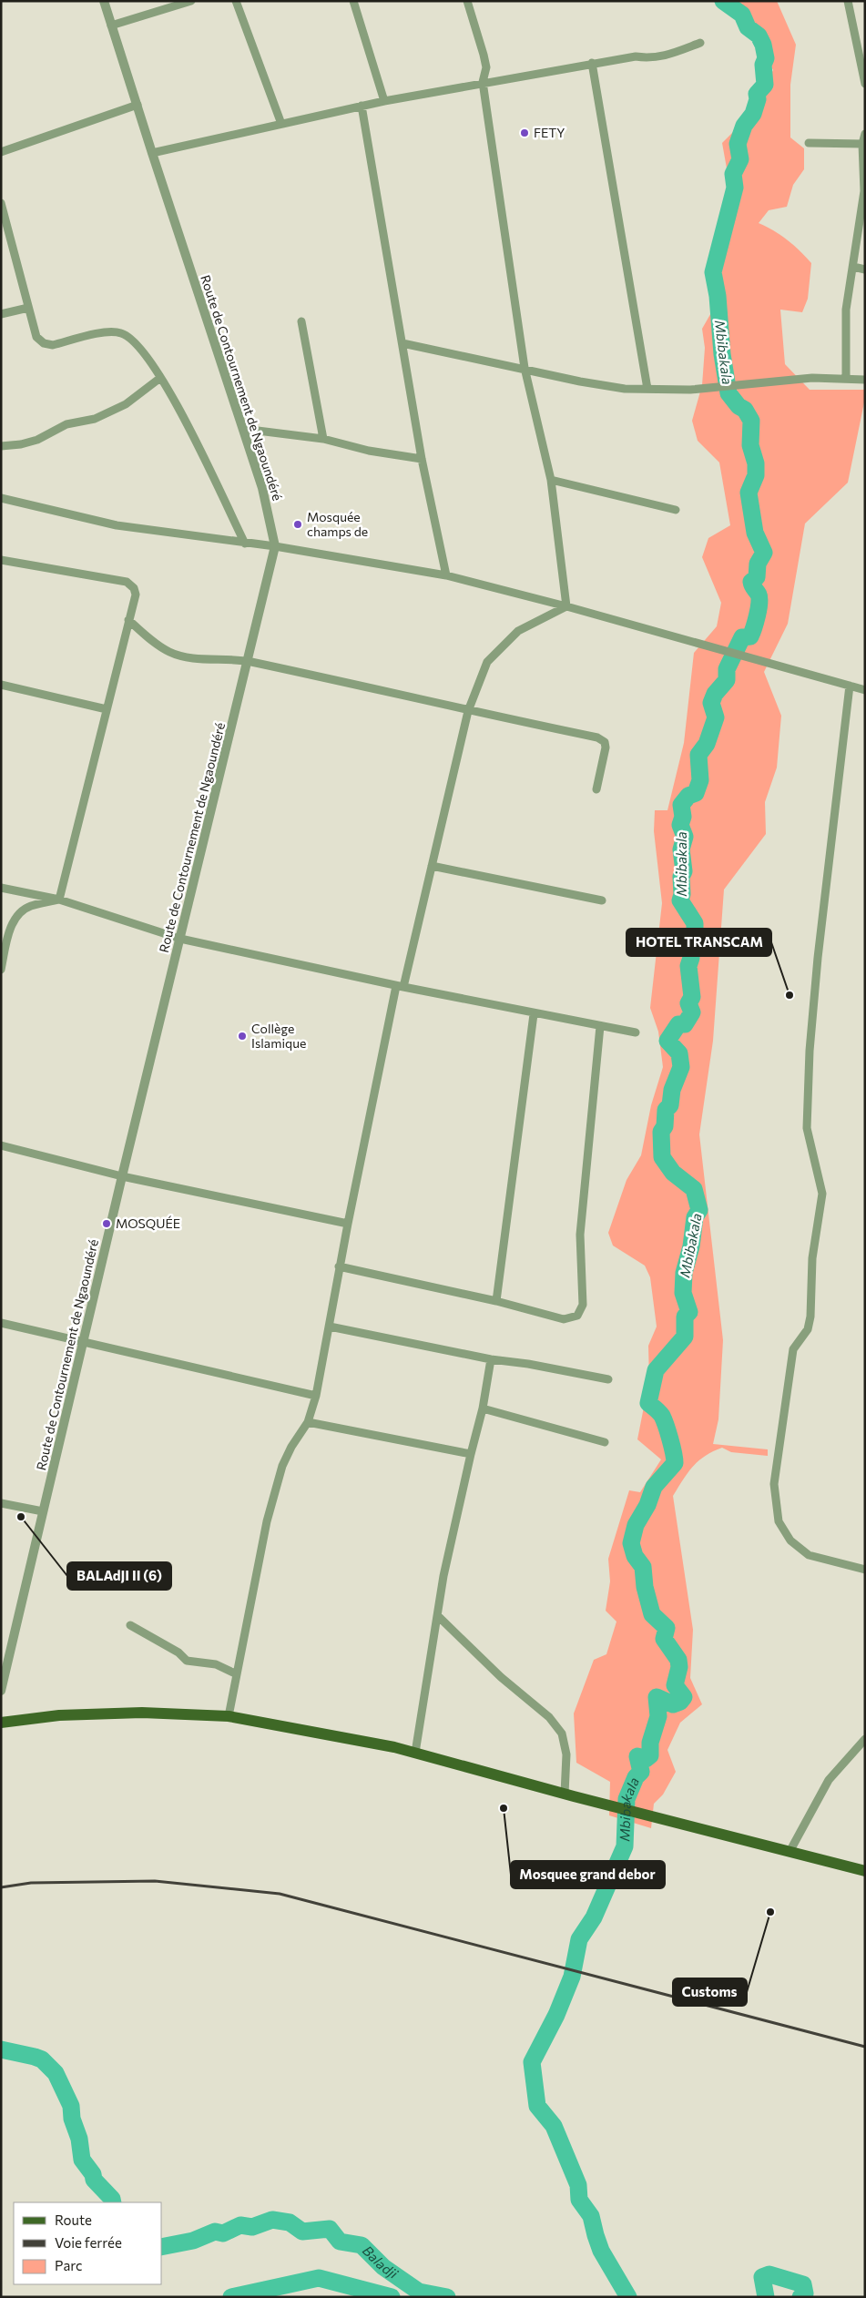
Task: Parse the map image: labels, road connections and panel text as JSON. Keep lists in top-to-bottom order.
{
  "streets": {
    "street": ["Route de Contournement de Ngaoundéré"]
  },
  "water": ["Mbibakala", "Baladji"],
  "places": [
    "FETY",
    "Mosquée champs de",
    "HOTEL TRANSCAM",
    "Collège Islamique",
    "MOSQUÉE",
    "BALAdJI II (6)",
    "Mosquee grand debor",
    "Customs"
  ],
  "legend": ["Route", "Voie ferrée", "Parc"]
}
